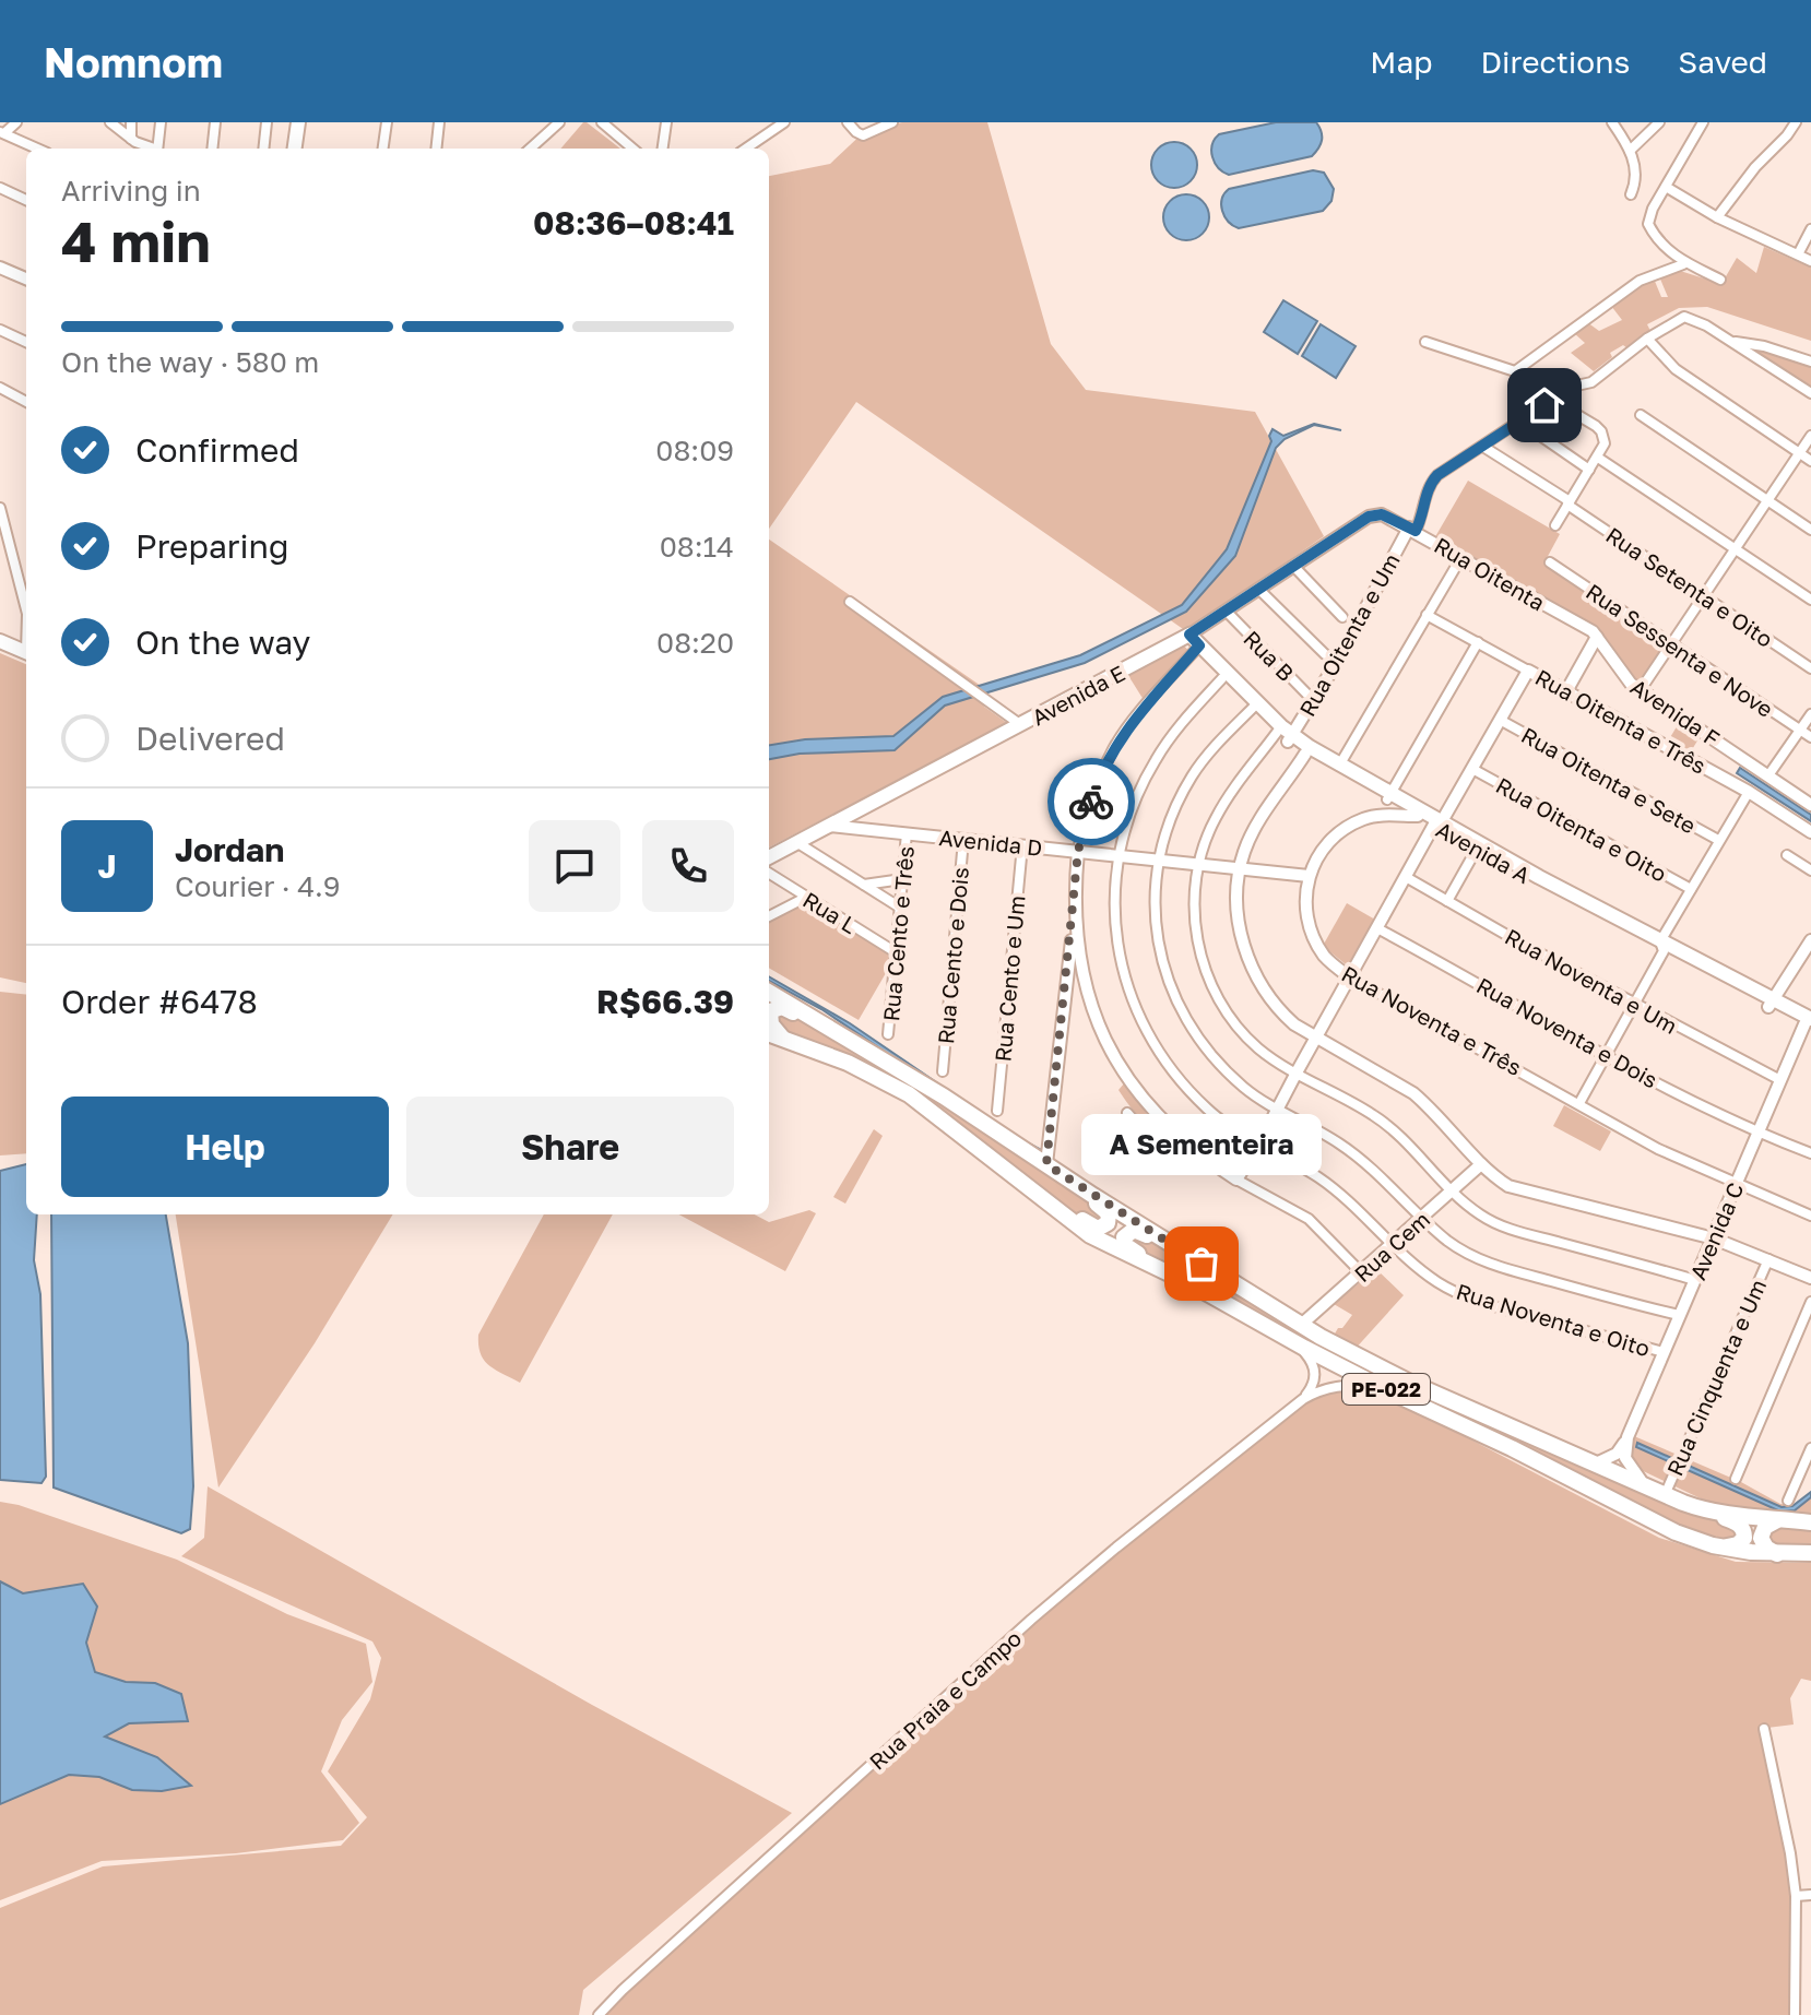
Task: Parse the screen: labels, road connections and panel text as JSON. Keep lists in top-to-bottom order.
{
  "streets": {
    "highway": ["PE-022"],
    "main road": ["Avenida E", "Avenida A"],
    "street": [
      "Rua Oitenta",
      "Rua Setenta e Oito",
      "Rua Oitenta e Um",
      "Rua Sessenta e Nove",
      "Rua B",
      "Avenida F",
      "Rua Oitenta e Três",
      "Rua Oitenta e Sete",
      "Rua Oitenta e Oito",
      "Avenida D",
      "Rua L",
      "Rua Cento e Três",
      "Rua Cento e Dois",
      "Rua Cento e Um",
      "Rua Noventa e Um",
      "Rua Noventa e Três",
      "Rua Noventa e Dois",
      "Avenida C",
      "Rua Cem",
      "Rua Noventa e Oito",
      "Rua Cinquenta e Um",
      "Rua Praia e Campo"
    ]
  },
  "crossings": [
    ["Rua Oitenta", "Rua Oitenta e Um"],
    ["Rua Oitenta", "Avenida E"],
    ["Rua Oitenta", "Avenida F"],
    ["Rua Oitenta e Um", "Rua B"],
    ["Rua Oitenta e Um", "Avenida A"],
    ["Rua B", "Avenida E"],
    ["Avenida E", "Avenida D"],
    ["Avenida E", "Avenida A"],
    ["Avenida D", "Rua Cento e Três"],
    ["Avenida D", "Rua Cento e Dois"],
    ["Avenida D", "Rua Cento e Um"],
    ["Avenida D", "Rua Noventa e Três"],
    ["Avenida D", "Rua Noventa e Oito"],
    ["Avenida A", "Avenida C"],
    ["Avenida A", "Rua Noventa e Oito"],
    ["Rua L", "Rua Cento e Três"],
    ["Rua Noventa e Um", "Avenida C"],
    ["Rua Noventa e Três", "Avenida C"],
    ["Rua Noventa e Dois", "Avenida C"],
    ["Avenida C", "Rua Noventa e Oito"],
    ["Rua Cem", "Rua Noventa e Oito"],
    ["Rua Cem", "PE-022"],
    ["Rua Cinquenta e Um", "PE-022"],
    ["PE-022", "Rua Praia e Campo"]
  ],
  "places": ["A Sementeira"],
  "page": {
    "header": "Nomnom",
    "nav": ["Map", "Directions", "Saved"],
    "heading": ["4 min", "Arriving in", "08:36–08:41"],
    "panel": [
      "Jordan",
      "Courier · 4.9",
      "Order #6478",
      "R$66.39"
    ],
    "bar": "On the way · 580 m",
    "list": [
      ["Confirmed", "08:09"],
      ["Preparing", "08:14"],
      ["On the way", "08:20"],
      "Delivered"
    ],
    "round": "J",
    "buttons": ["Help", "Share"],
    "bubble": "A Sementeira"
  }
}
